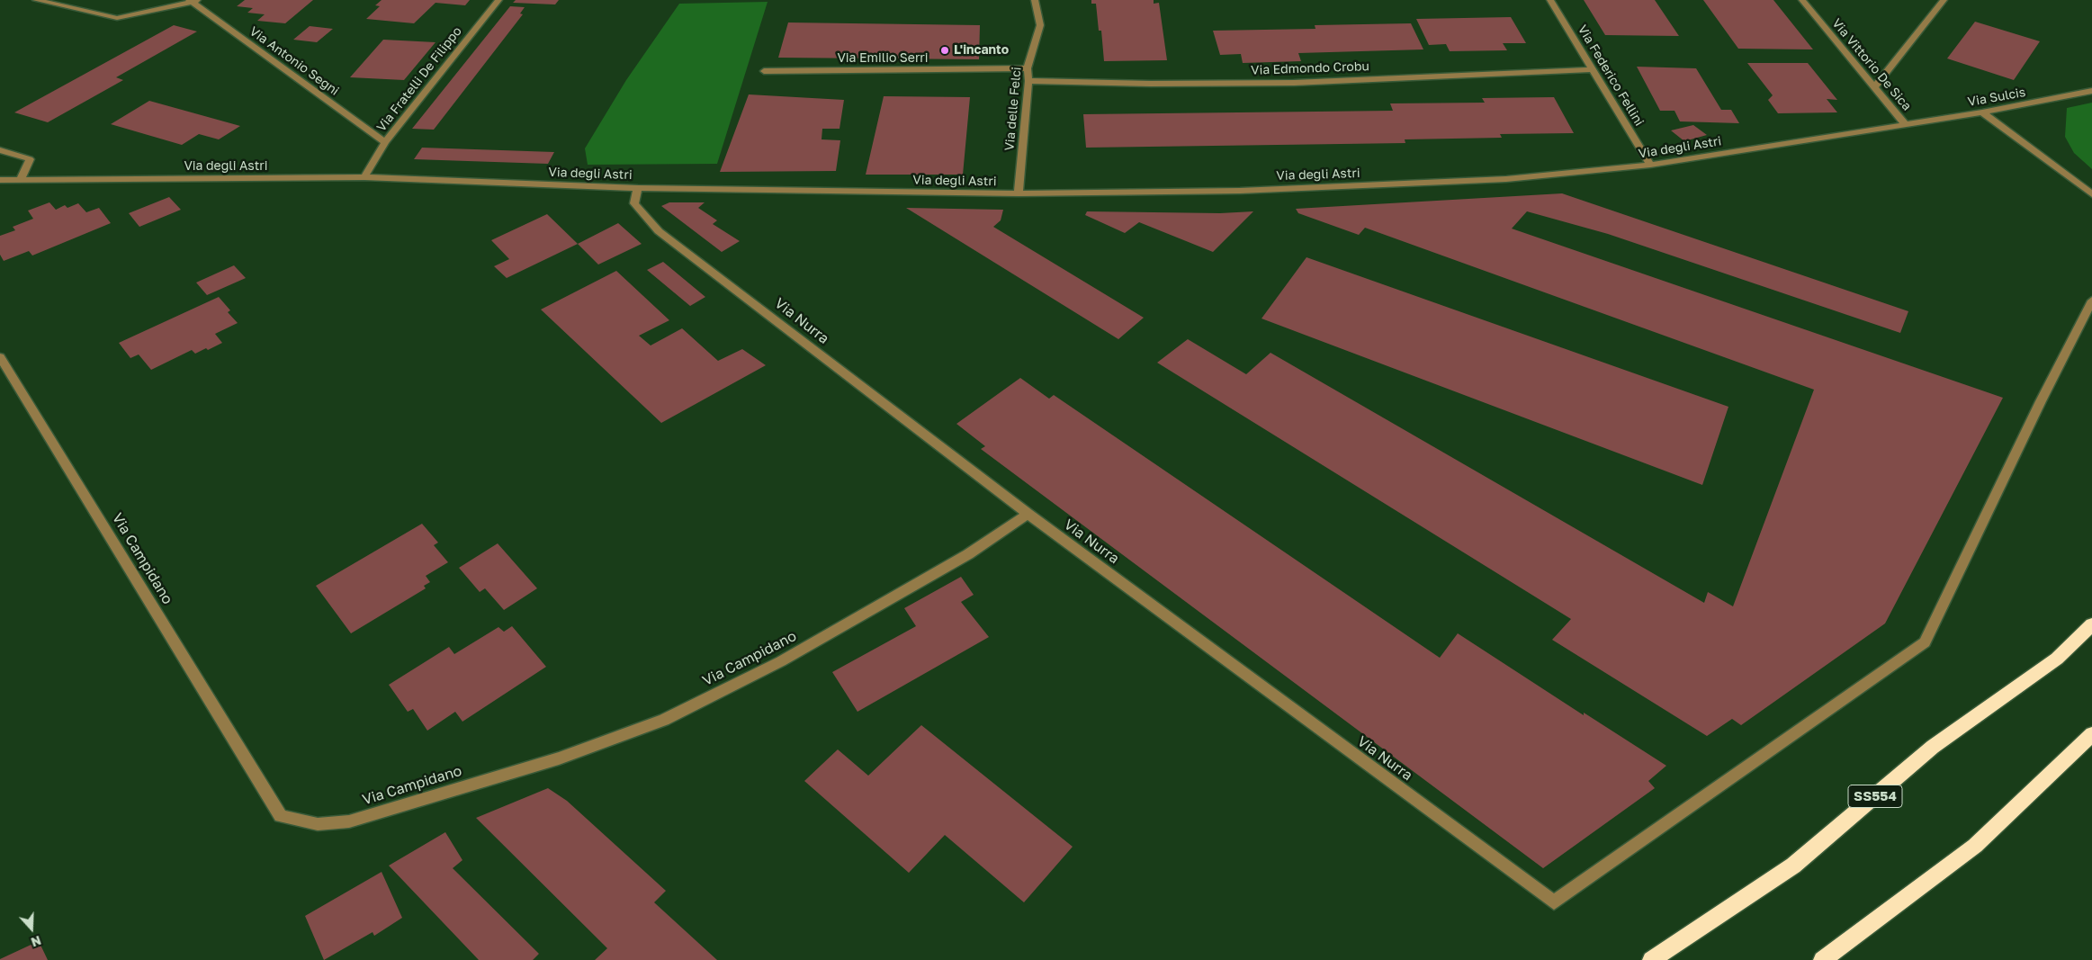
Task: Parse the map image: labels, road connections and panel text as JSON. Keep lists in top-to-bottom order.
{
  "streets": {
    "highway": ["SS554"],
    "street": [
      "Via Emilio Serri",
      "Via Antonio Segni",
      "Via Vittorio De Sica",
      "Via Edmondo Crobu",
      "Via Federico Fellini",
      "Via Fratelli De Filippo",
      "Via Sulcis",
      "Via delle Felci",
      "Via degli Astri",
      "Via Nurra",
      "Via Campidano"
    ]
  },
  "crossings": [
    ["Via Emilio Serri", "Via delle Felci"],
    ["Via Antonio Segni", "Via Fratelli De Filippo"],
    ["Via Vittorio De Sica", "Via Sulcis"],
    ["Via Vittorio De Sica", "Via degli Astri"],
    ["Via Edmondo Crobu", "Via Federico Fellini"],
    ["Via Edmondo Crobu", "Via delle Felci"],
    ["Via Federico Fellini", "Via degli Astri"],
    ["Via Fratelli De Filippo", "Via degli Astri"],
    ["Via Sulcis", "Via degli Astri"],
    ["Via delle Felci", "Via degli Astri"],
    ["Via degli Astri", "Via Nurra"],
    ["Via Nurra", "Via Campidano"]
  ],
  "places": ["L'incanto"],
  "north": "bottom"
}
